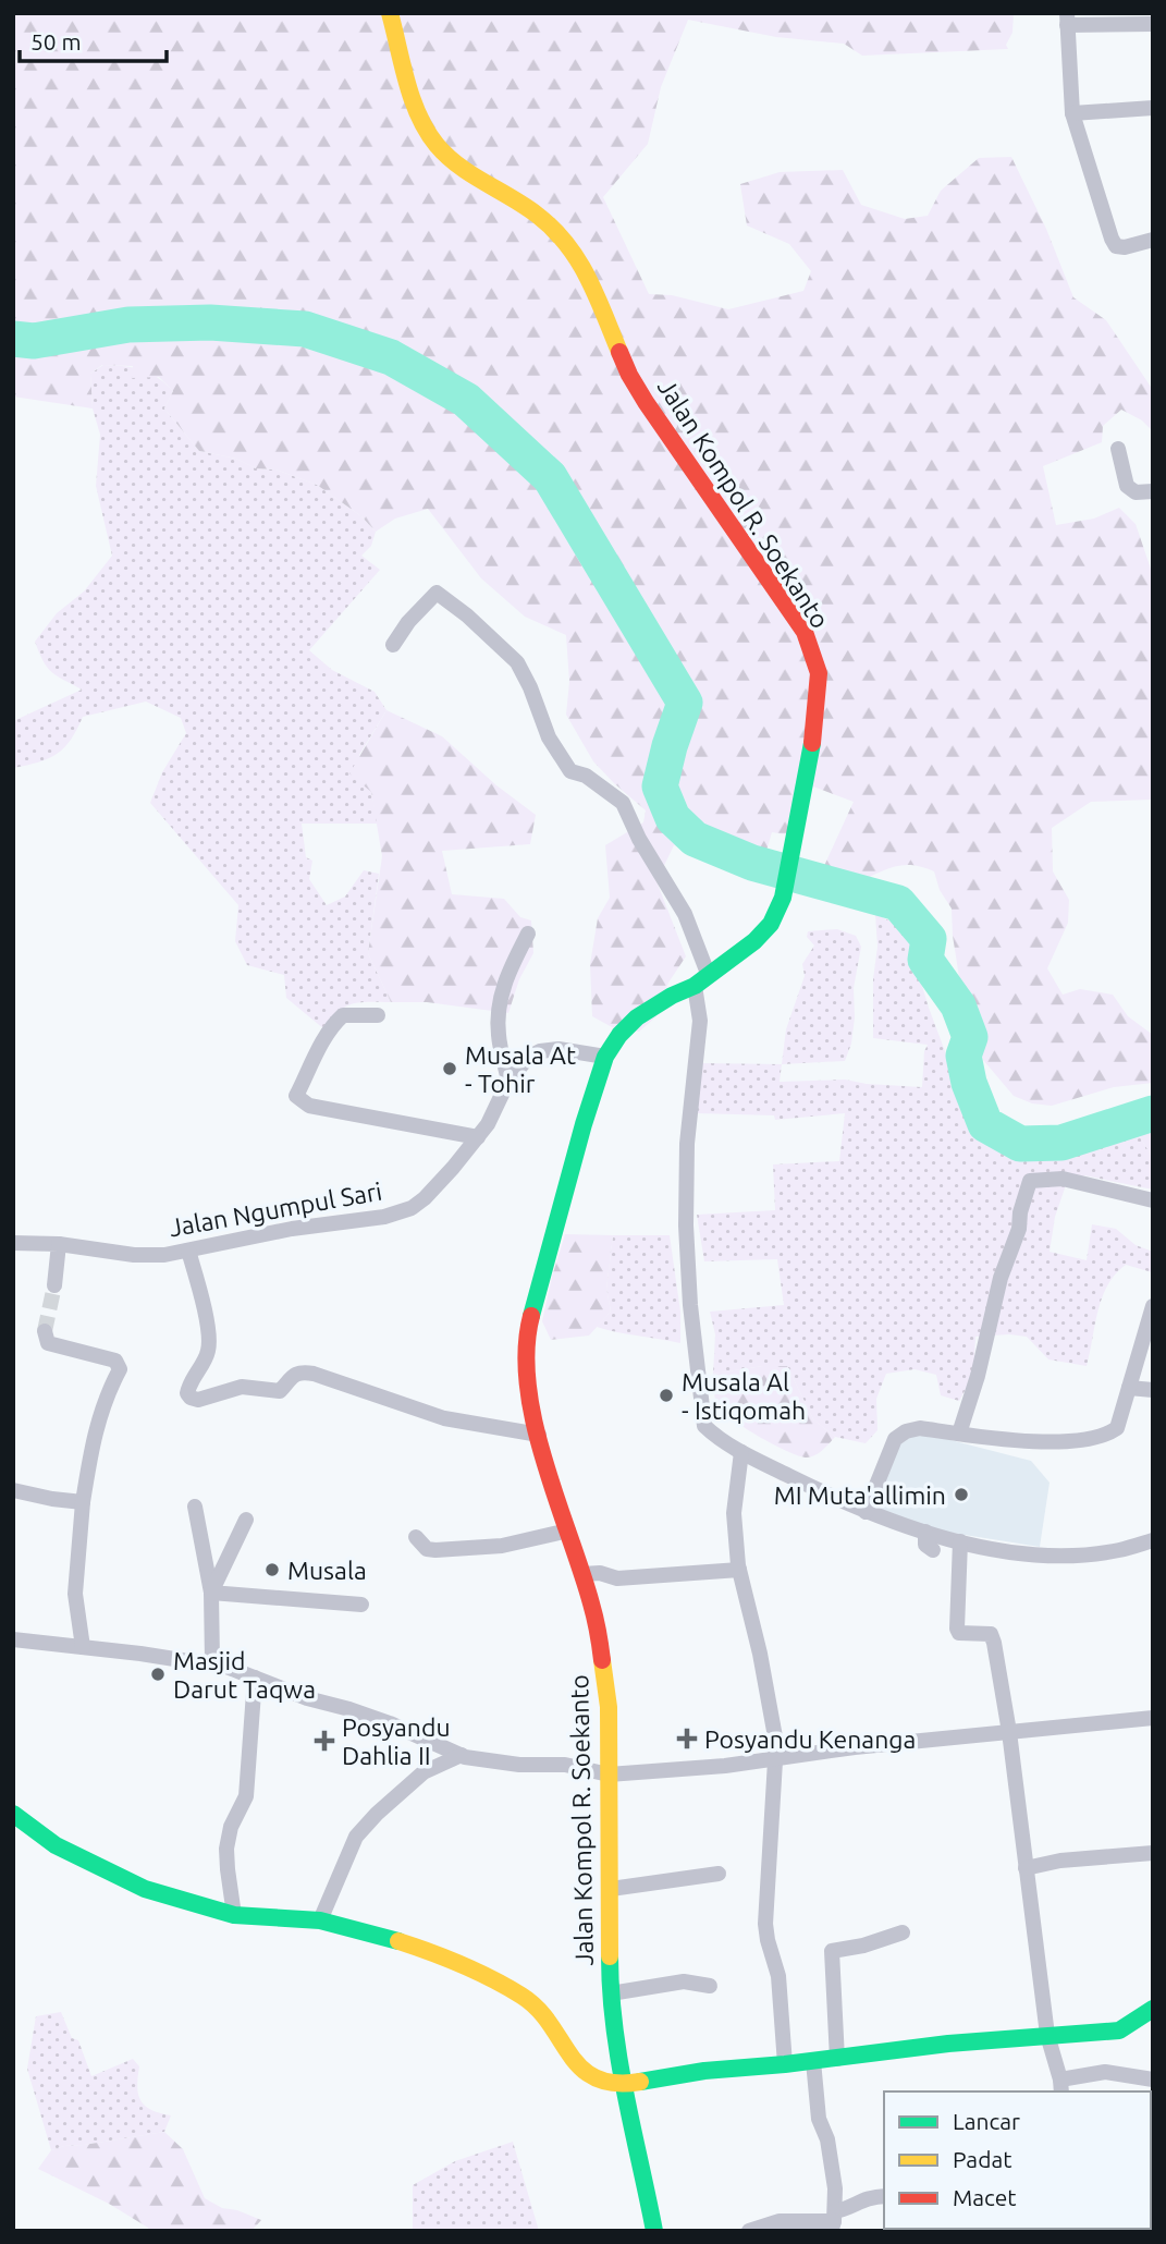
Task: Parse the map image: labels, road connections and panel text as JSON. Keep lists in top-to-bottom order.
{
  "streets": {
    "main road": ["Jalan Kompol R. Soekanto"],
    "street": ["Jalan Ngumpul Sari"]
  },
  "crossings": [
    ["Jalan Kompol R. Soekanto", "Jalan Ngumpul Sari"]
  ],
  "places": {
    "other": [
      "Musala At - Tohir",
      "Musala Al - Istiqomah",
      "MI Muta'allimin",
      "Musala",
      "Masjid Darut Taqwa"
    ],
    "health": ["Posyandu Kenanga", "Posyandu Dahlia II"]
  },
  "legend": ["Lancar", "Padat", "Macet"],
  "scale_bar": "50 m"
}
